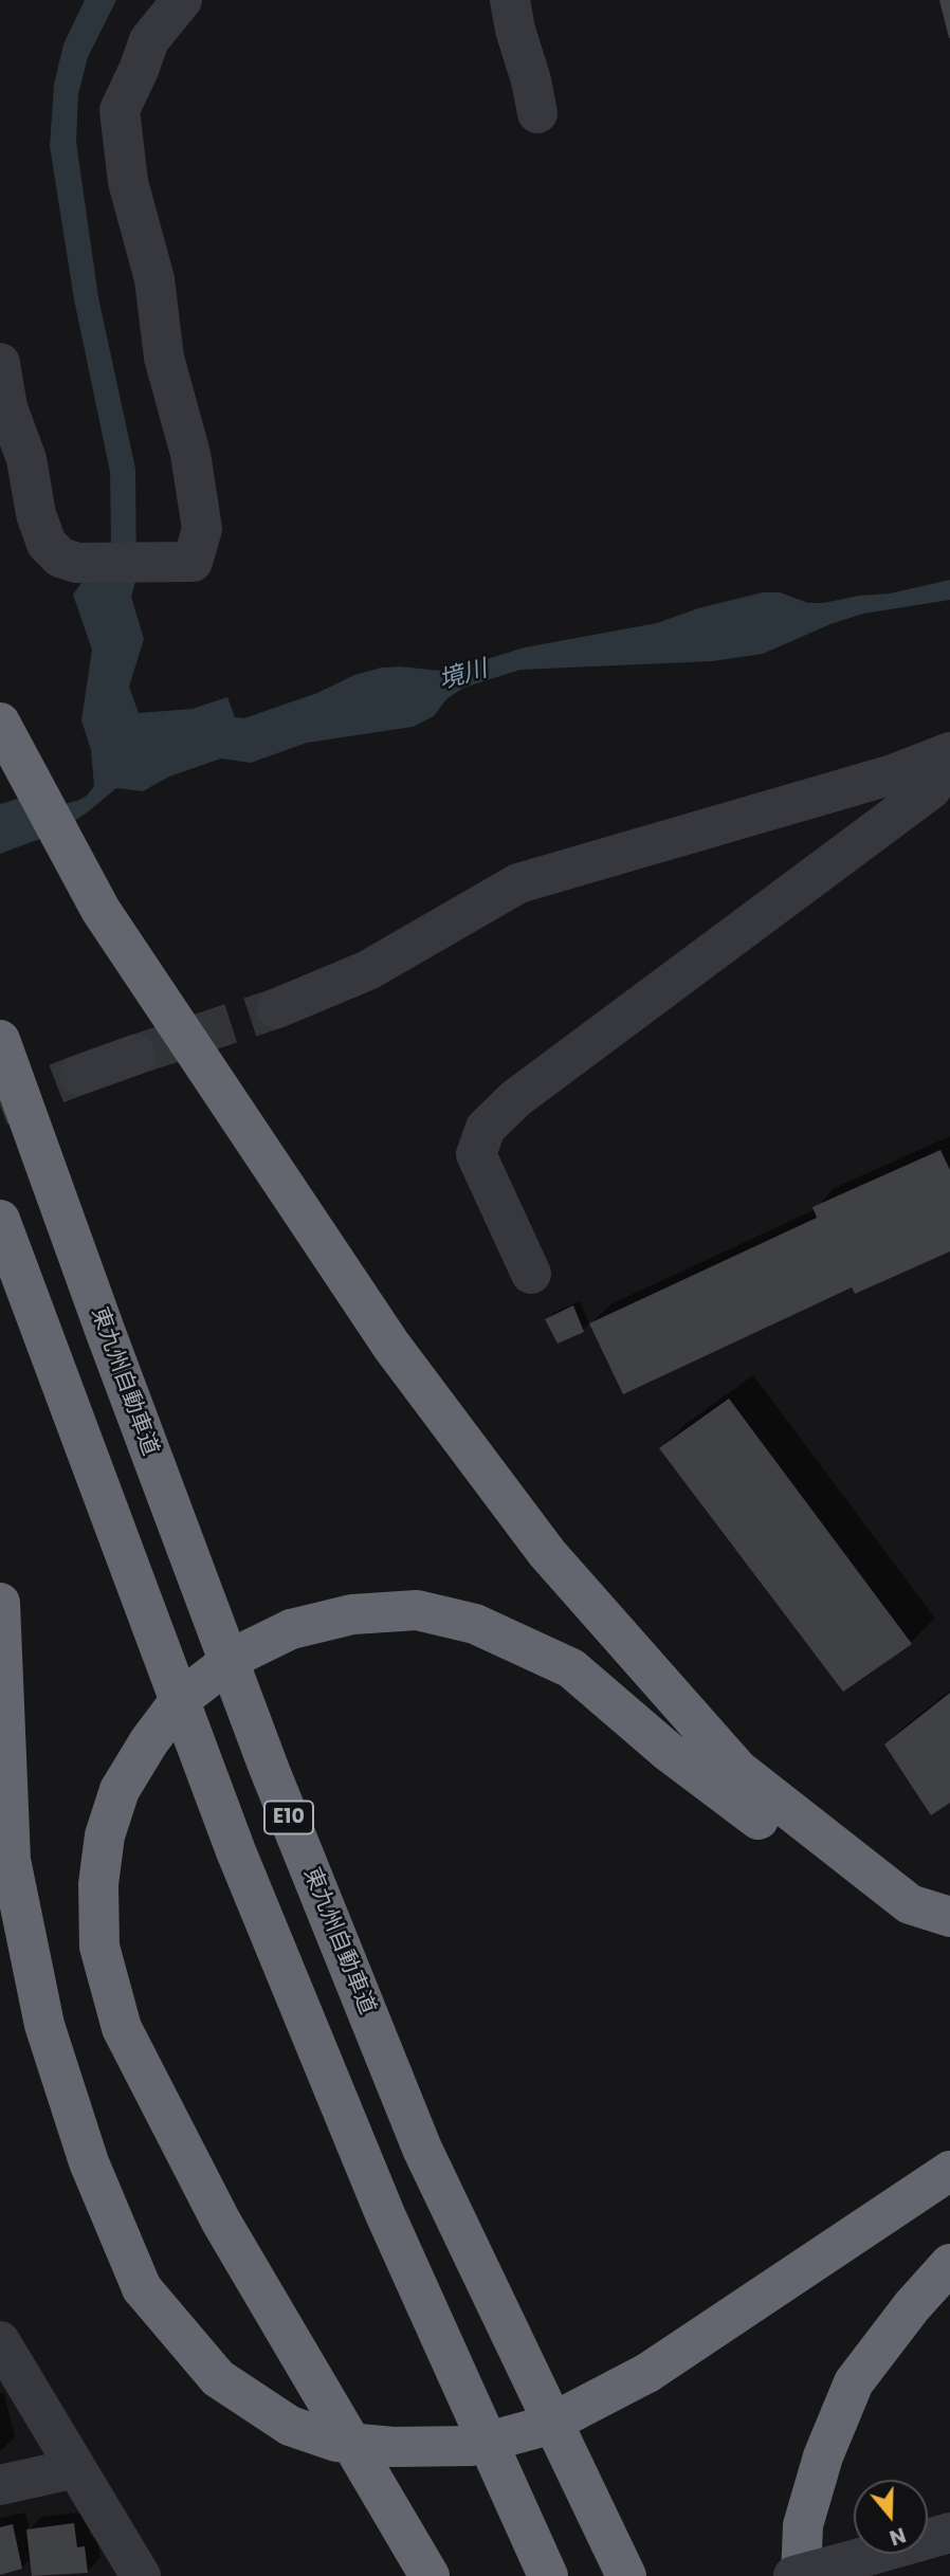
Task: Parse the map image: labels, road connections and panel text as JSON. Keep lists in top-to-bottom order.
{
  "streets": {
    "highway": ["東九州自動車道", "E10"]
  },
  "water": ["境川"],
  "north": "bottom"
}
